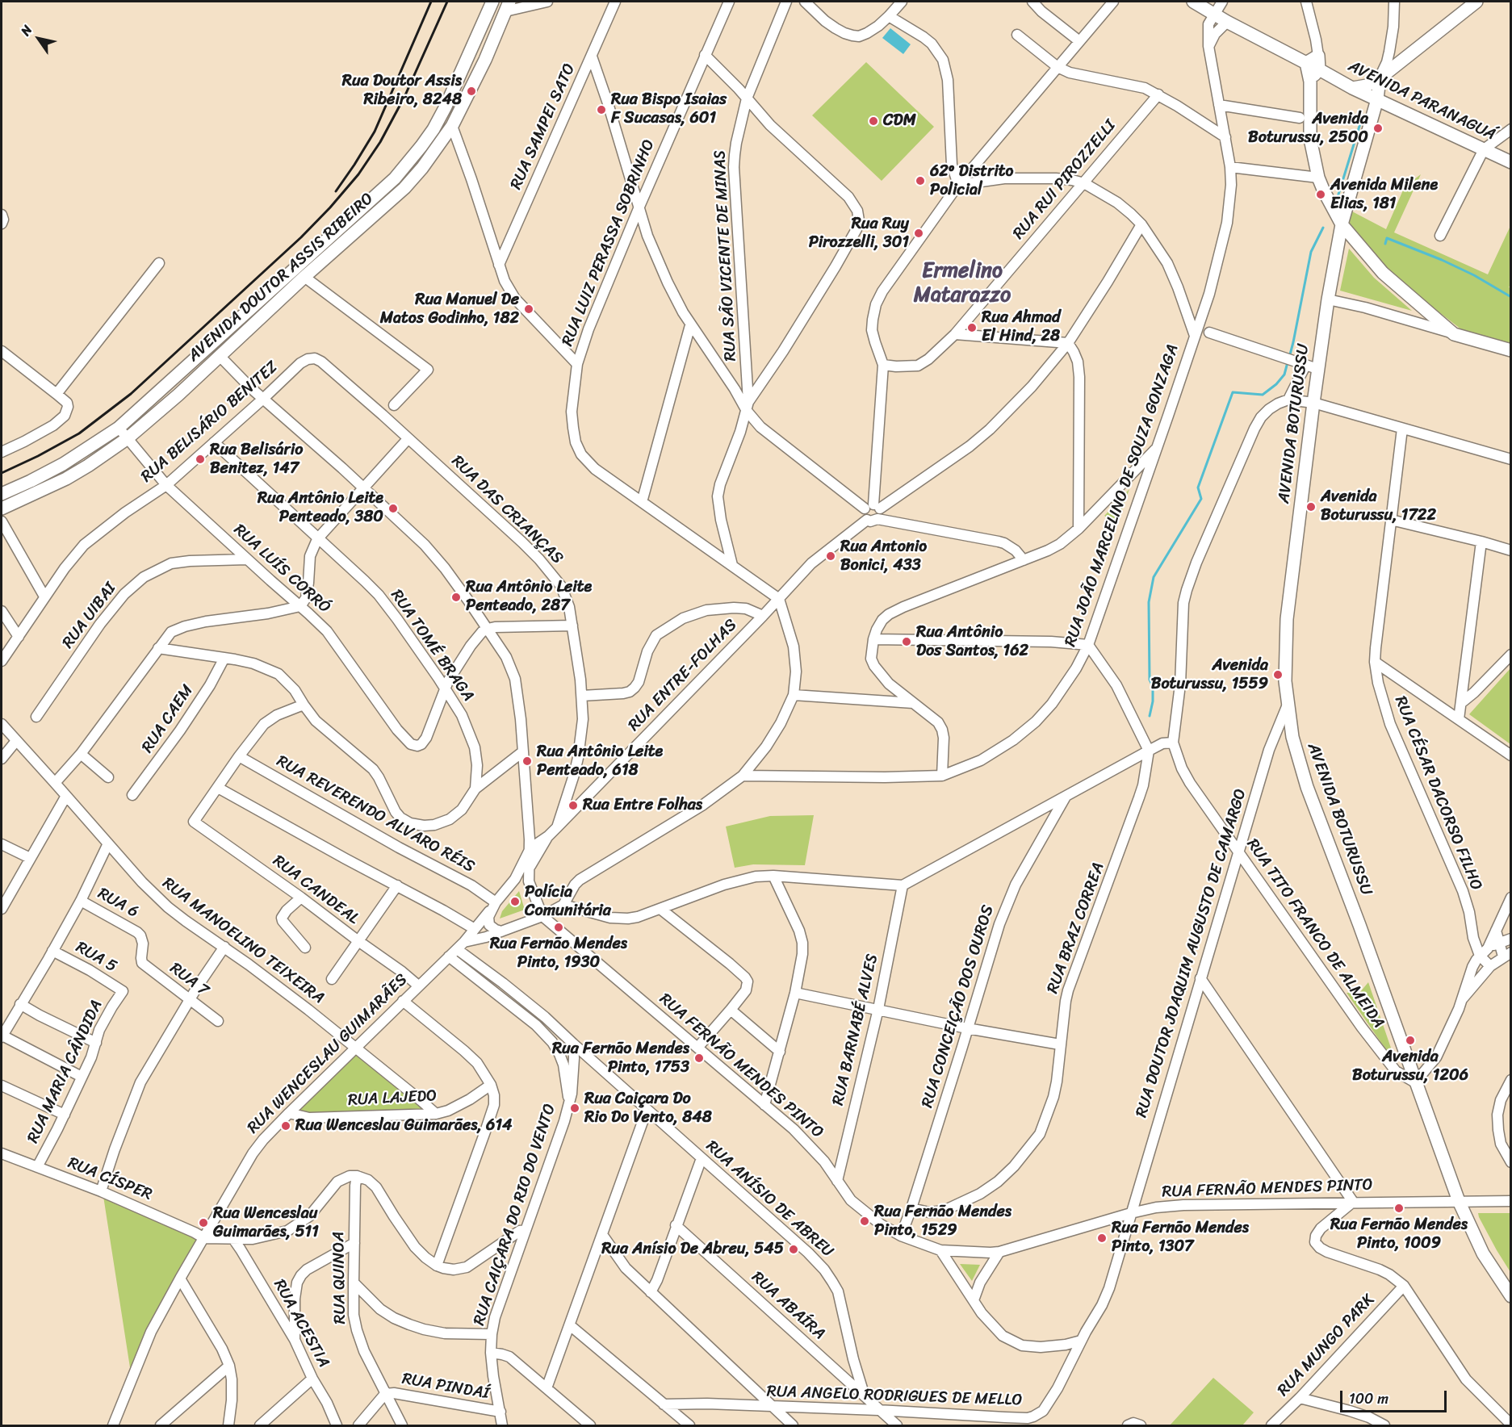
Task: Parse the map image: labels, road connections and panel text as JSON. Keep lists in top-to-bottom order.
{
  "streets": {
    "main road": ["AVENIDA PARANAGUÁ", "AVENIDA DOUTOR ASSIS RIBEIRO", "AVENIDA BOTURUSSU"],
    "street": [
      "RUA SAMPEI SATO",
      "RUA RUI PIROZZELLI",
      "RUA LUIZ PERASSA SOBRINHO",
      "RUA SÃO VICENTE DE MINAS",
      "RUA BELISÁRIO BENITEZ",
      "RUA JOÃO MARCELINO DE SOUZA GONZAGA",
      "RUA DAS CRIANÇAS",
      "RUA LUÍS CORRÓ",
      "RUA UIBAI",
      "RUA TOMÉ BRAGA",
      "RUA ENTRE-FOLHAS",
      "RUA CAEM",
      "RUA CÉSAR DACORSO FILHO",
      "RUA REVERENDO ALVARO RÉIS",
      "RUA CANDEAL",
      "RUA 6",
      "RUA BRAZ CORREA",
      "RUA TITO FRANCO DE ALMEIDA",
      "RUA MANOELINO TEIXEIRA",
      "RUA DOUTOR JOAQUIM AUGUSTO DE CAMARGO",
      "RUA 5",
      "RUA 7",
      "RUA CONCEIÇÃO DOS OUROS",
      "RUA BARNABÉ ALVES",
      "RUA WENCESLAU GUIMARÃES",
      "RUA FERNÃO MENDES PINTO",
      "RUA MARIA CÂNDIDA",
      "RUA LAJEDO",
      "RUA CÍSPER",
      "RUA ANÍSIO DE ABREU",
      "RUA CAIÇARA DO RIO DO VENTO",
      "RUA QUINOA",
      "RUA ABAÍRA",
      "RUA ACESTIA",
      "RUA MUNGO PARK",
      "RUA PINDAÍ",
      "RUA ANGELO RODRIGUES DE MELLO"
    ]
  },
  "crossings": [
    ["AVENIDA PARANAGUÁ", "AVENIDA BOTURUSSU"],
    ["RUA LUIZ PERASSA SOBRINHO", "RUA ENTRE-FOLHAS"],
    ["AVENIDA DOUTOR ASSIS RIBEIRO", "RUA LUÍS CORRÓ"],
    ["RUA BELISÁRIO BENITEZ", "RUA DAS CRIANÇAS"],
    ["RUA BELISÁRIO BENITEZ", "RUA LUÍS CORRÓ"],
    ["RUA BELISÁRIO BENITEZ", "RUA TOMÉ BRAGA"],
    ["AVENIDA BOTURUSSU", "RUA TITO FRANCO DE ALMEIDA"],
    ["AVENIDA BOTURUSSU", "RUA DOUTOR JOAQUIM AUGUSTO DE CAMARGO"],
    ["AVENIDA BOTURUSSU", "RUA FERNÃO MENDES PINTO"],
    ["RUA DAS CRIANÇAS", "RUA ENTRE-FOLHAS"],
    ["RUA LUÍS CORRÓ", "RUA UIBAI"],
    ["RUA LUÍS CORRÓ", "RUA TOMÉ BRAGA"],
    ["RUA TOMÉ BRAGA", "RUA CAEM"],
    ["RUA ENTRE-FOLHAS", "RUA WENCESLAU GUIMARÃES"],
    ["RUA REVERENDO ALVARO RÉIS", "RUA WENCESLAU GUIMARÃES"],
    ["RUA CANDEAL", "RUA WENCESLAU GUIMARÃES"],
    ["RUA 6", "RUA 7"],
    ["RUA BRAZ CORREA", "RUA CONCEIÇÃO DOS OUROS"],
    ["RUA TITO FRANCO DE ALMEIDA", "RUA DOUTOR JOAQUIM AUGUSTO DE CAMARGO"],
    ["RUA MANOELINO TEIXEIRA", "RUA WENCESLAU GUIMARÃES"],
    ["RUA MANOELINO TEIXEIRA", "RUA LAJEDO"],
    ["RUA DOUTOR JOAQUIM AUGUSTO DE CAMARGO", "RUA FERNÃO MENDES PINTO"],
    ["RUA DOUTOR JOAQUIM AUGUSTO DE CAMARGO", "RUA ANGELO RODRIGUES DE MELLO"],
    ["RUA 5", "RUA MARIA CÂNDIDA"],
    ["RUA CONCEIÇÃO DOS OUROS", "RUA FERNÃO MENDES PINTO"],
    ["RUA BARNABÉ ALVES", "RUA FERNÃO MENDES PINTO"],
    ["RUA WENCESLAU GUIMARÃES", "RUA LAJEDO"],
    ["RUA WENCESLAU GUIMARÃES", "RUA CÍSPER"],
    ["RUA WENCESLAU GUIMARÃES", "RUA CAIÇARA DO RIO DO VENTO"],
    ["RUA MARIA CÂNDIDA", "RUA CÍSPER"],
    ["RUA ANÍSIO DE ABREU", "RUA CAIÇARA DO RIO DO VENTO"],
    ["RUA ANÍSIO DE ABREU", "RUA ABAÍRA"],
    ["RUA CAIÇARA DO RIO DO VENTO", "RUA PINDAÍ"],
    ["RUA QUINOA", "RUA PINDAÍ"],
    ["RUA ABAÍRA", "RUA ANGELO RODRIGUES DE MELLO"]
  ],
  "districts": ["Ermelino Matarazzo"],
  "places": [
    "Rua Doutor Assis Ribeiro, 8248",
    "Rua Bispo Isaias F Sucasas, 601",
    "CDM",
    "Avenida Boturussu, 2500",
    "62º Distrito Policial",
    "Avenida Milene Elias, 181",
    "Rua Ruy Pirozzelli, 301",
    "Rua Manuel De Matos Godinho, 182",
    "Rua Ahmad El Hind, 28",
    "Rua Belisário Benitez, 147",
    "Avenida Boturussu, 1722",
    "Rua Antônio Leite Penteado, 380",
    "Rua Antonio Bonici, 433",
    "Rua Antônio Leite Penteado, 287",
    "Rua Antônio Dos Santos, 162",
    "Avenida Boturussu, 1559",
    "Rua Antônio Leite Penteado, 618",
    "Rua Entre Folhas",
    "Polícia Comunitária",
    "Rua Fernão Mendes Pinto, 1930",
    "Avenida Boturussu, 1206",
    "Rua Fernão Mendes Pinto, 1753",
    "Rua Caiçara Do Rio Do Vento, 848",
    "Rua Wenceslau Guimarães, 614",
    "Rua Fernão Mendes Pinto, 1009",
    "Rua Fernão Mendes Pinto, 1529",
    "Rua Wenceslau Guimarães, 511",
    "Rua Fernão Mendes Pinto, 1307",
    "Rua Anísio De Abreu, 545"
  ],
  "scale_bar": "100 m",
  "north": "top left"
}
